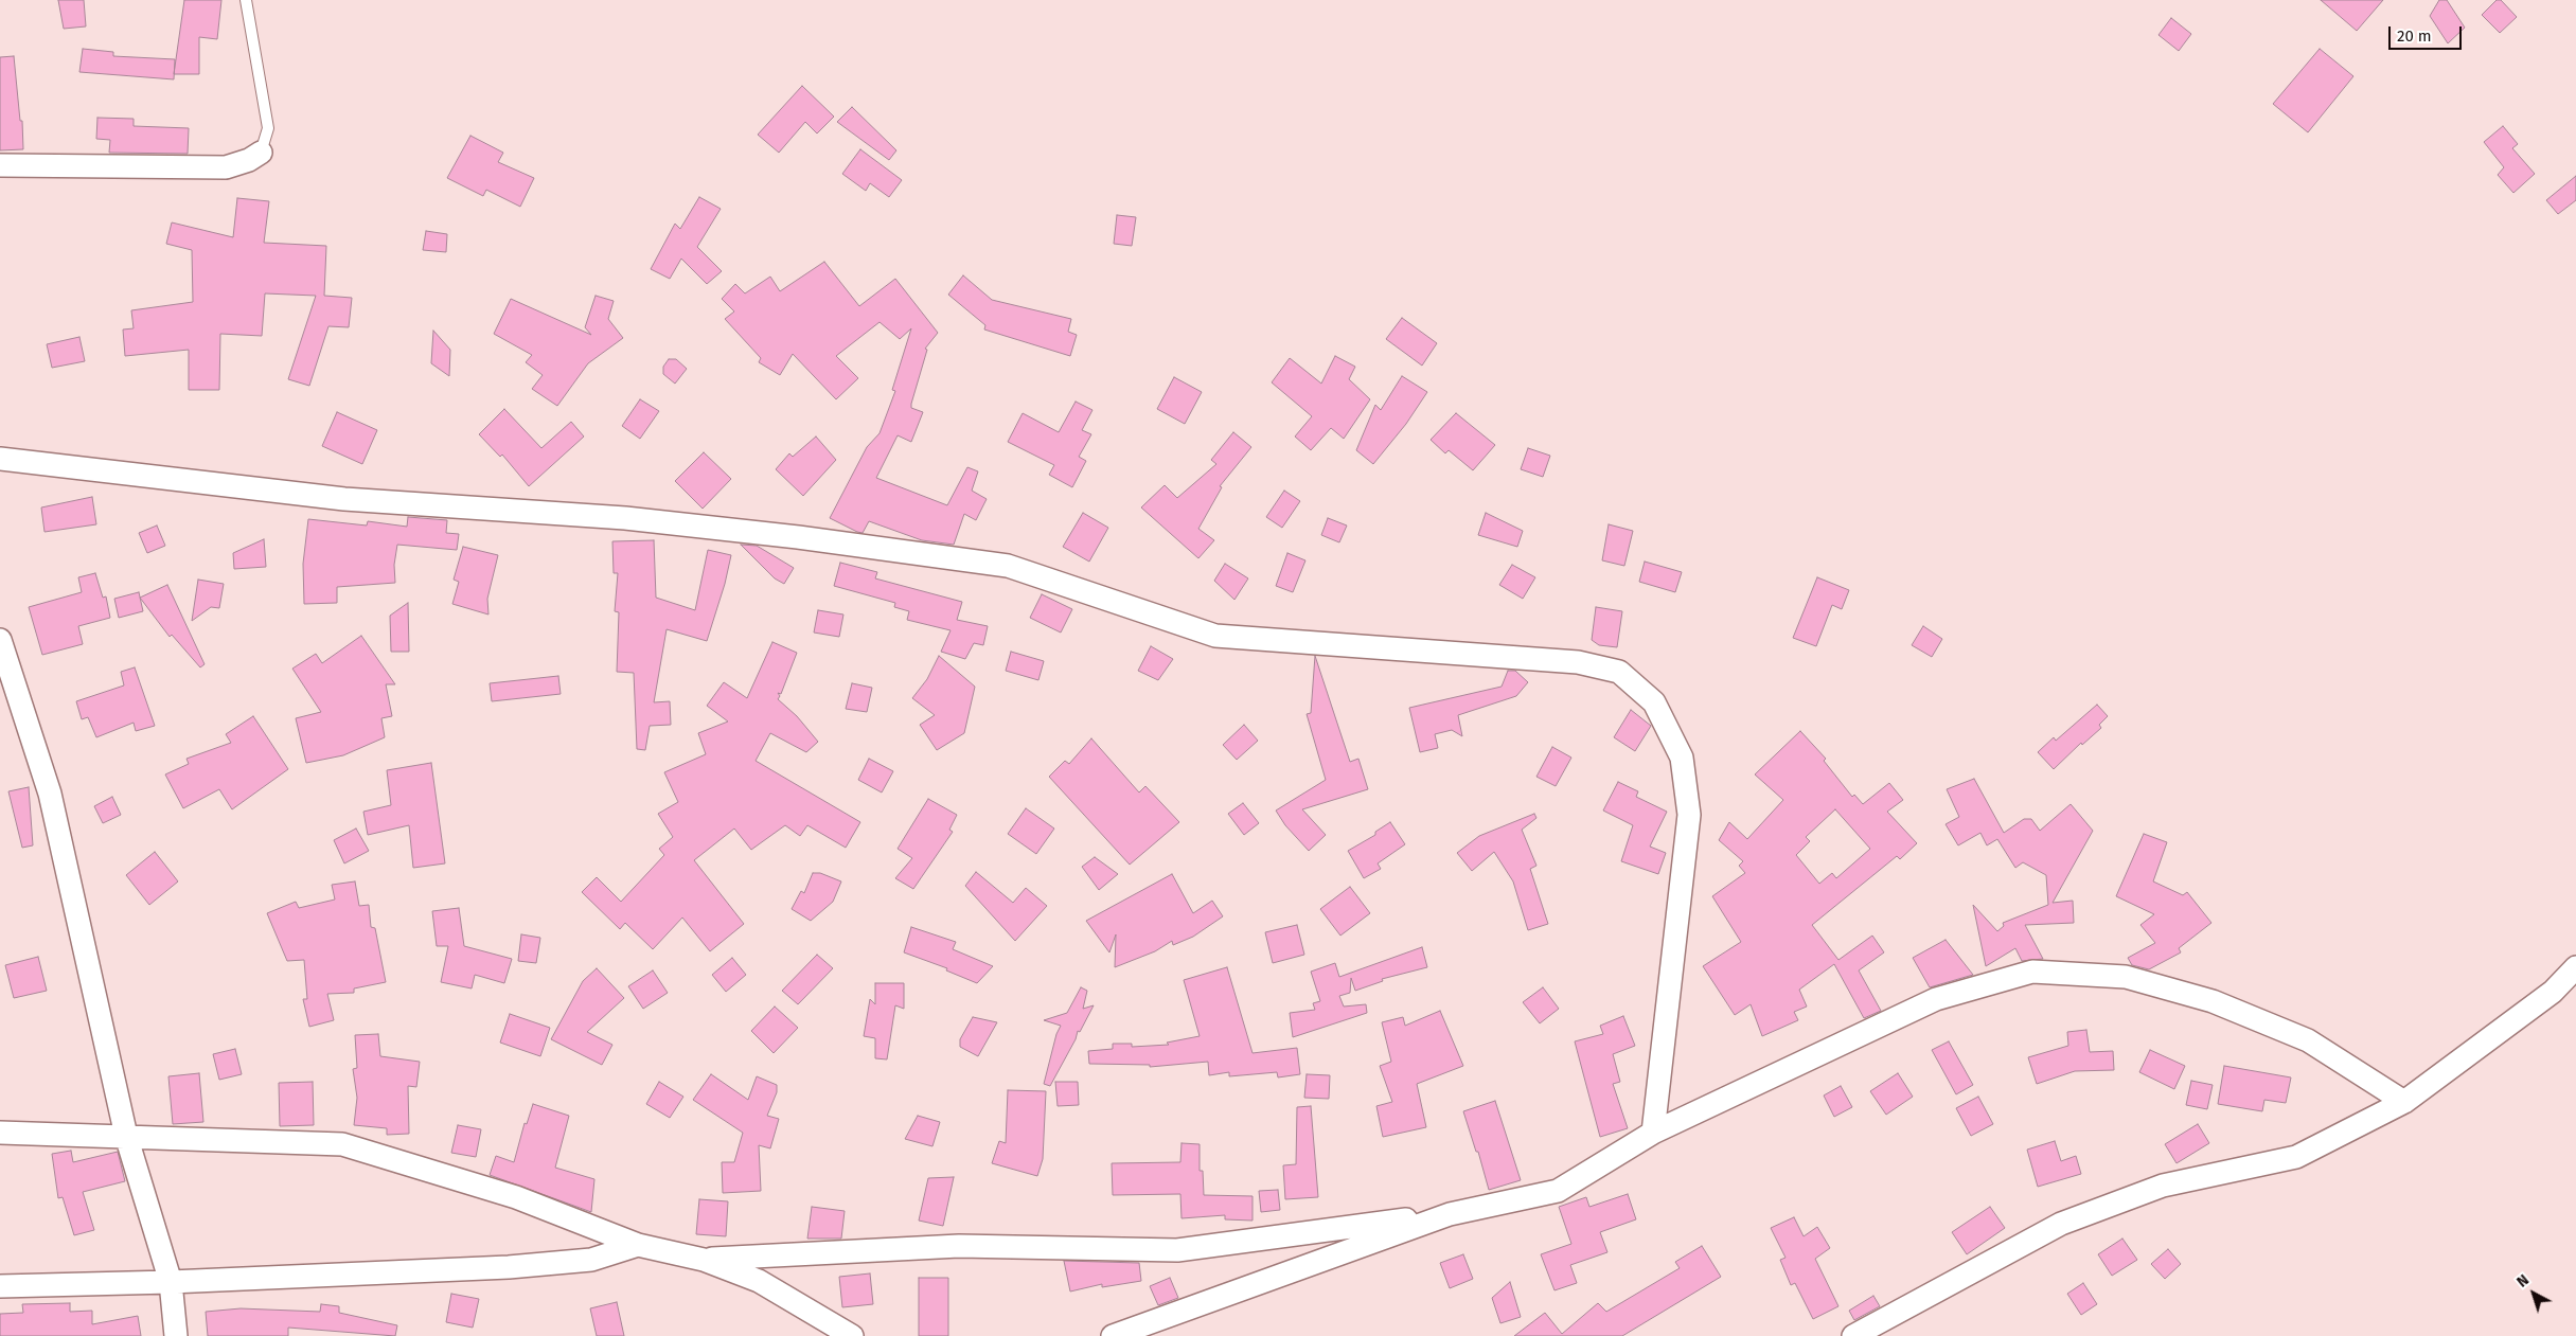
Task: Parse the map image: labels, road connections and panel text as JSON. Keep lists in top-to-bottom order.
{
  "scale_bar": "20 m",
  "north": "top left"
}
